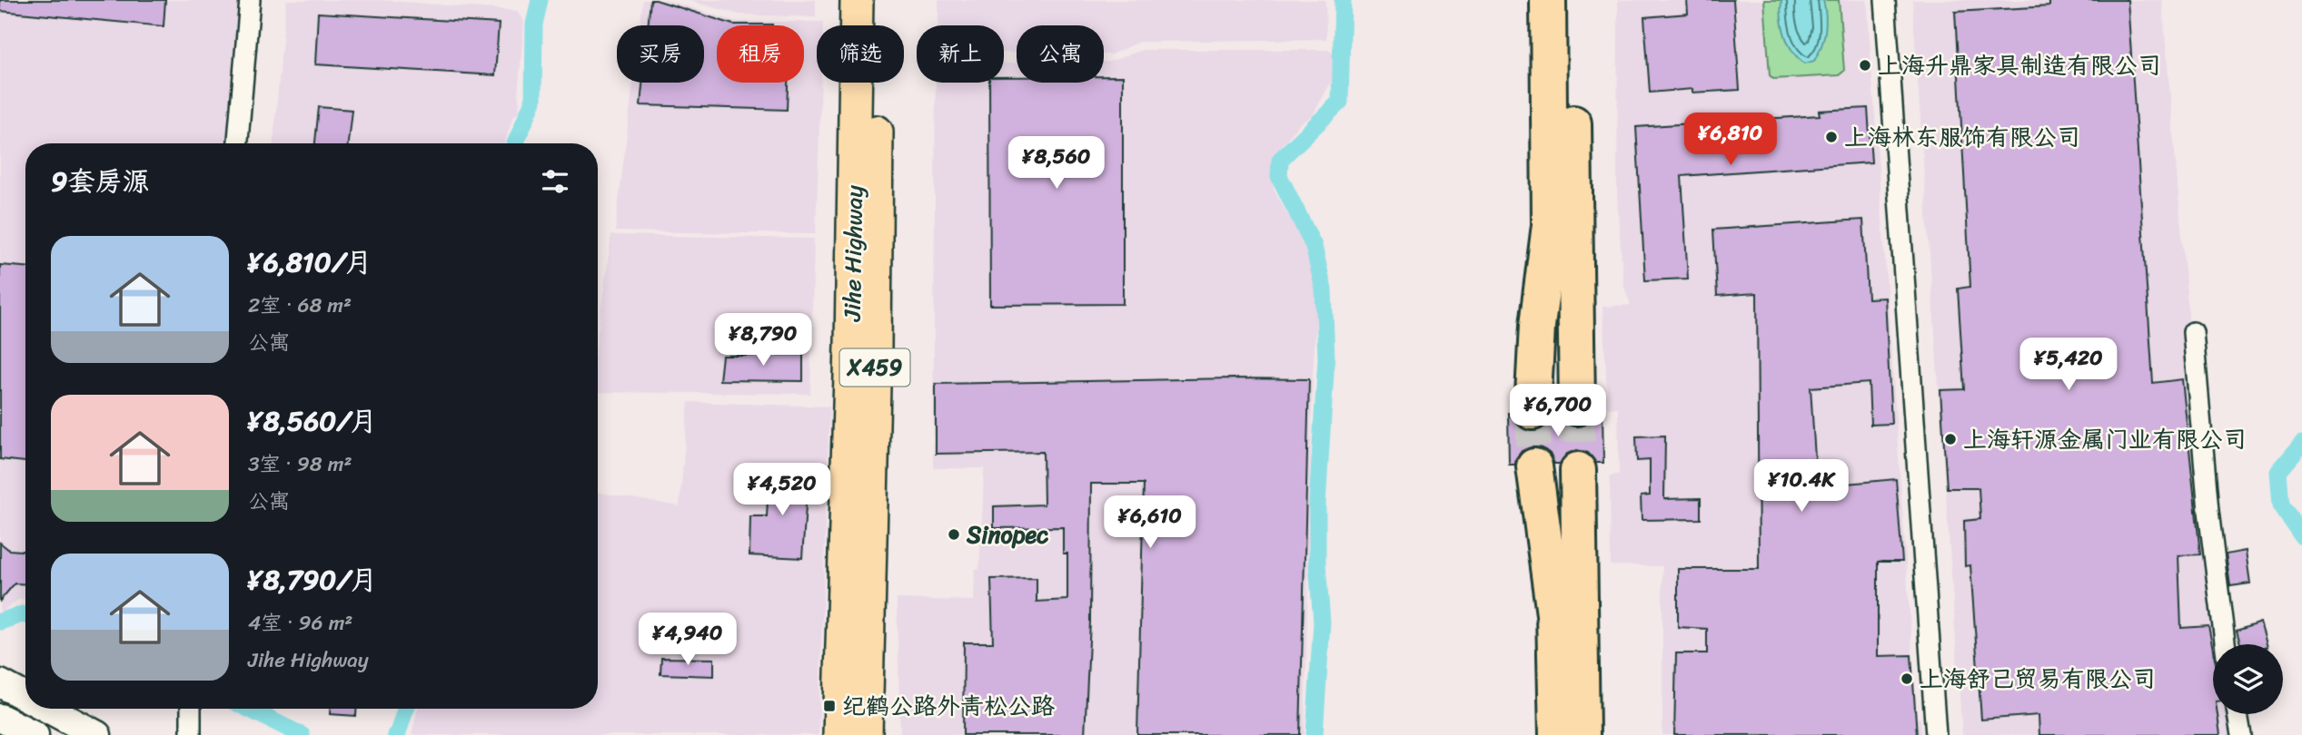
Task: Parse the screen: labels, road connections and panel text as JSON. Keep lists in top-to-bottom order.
{
  "streets": {
    "main road": ["Jihe Highway", "X459"]
  },
  "places": {
    "other": [
      "上海升鼎家具制造有限公司",
      "上海林东服饰有限公司",
      "上海轩源金属门业有限公司",
      "Sinopec",
      "上海舒己贸易有限公司"
    ],
    "transit": ["纪鹤公路外青松公路"]
  },
  "page": {
    "chip": [
      "买房",
      "租房",
      "筛选",
      "新上",
      "公寓"
    ],
    "price": [
      "¥6,810",
      "¥8,560",
      "¥8,790",
      "¥5,420",
      "¥6,700",
      "¥10.4K",
      "¥4,520",
      "¥6,610",
      "¥4,940"
    ],
    "heading": "9套房源",
    "list": [
      {
        "name": "¥6,810/月",
        "note": "2室 · 68 m² · 公寓"
      },
      {
        "name": "¥8,560/月",
        "note": "3室 · 98 m² · 公寓"
      },
      {
        "name": "¥8,790/月",
        "note": "4室 · 96 m² · Jihe Highway"
      }
    ]
  }
}
